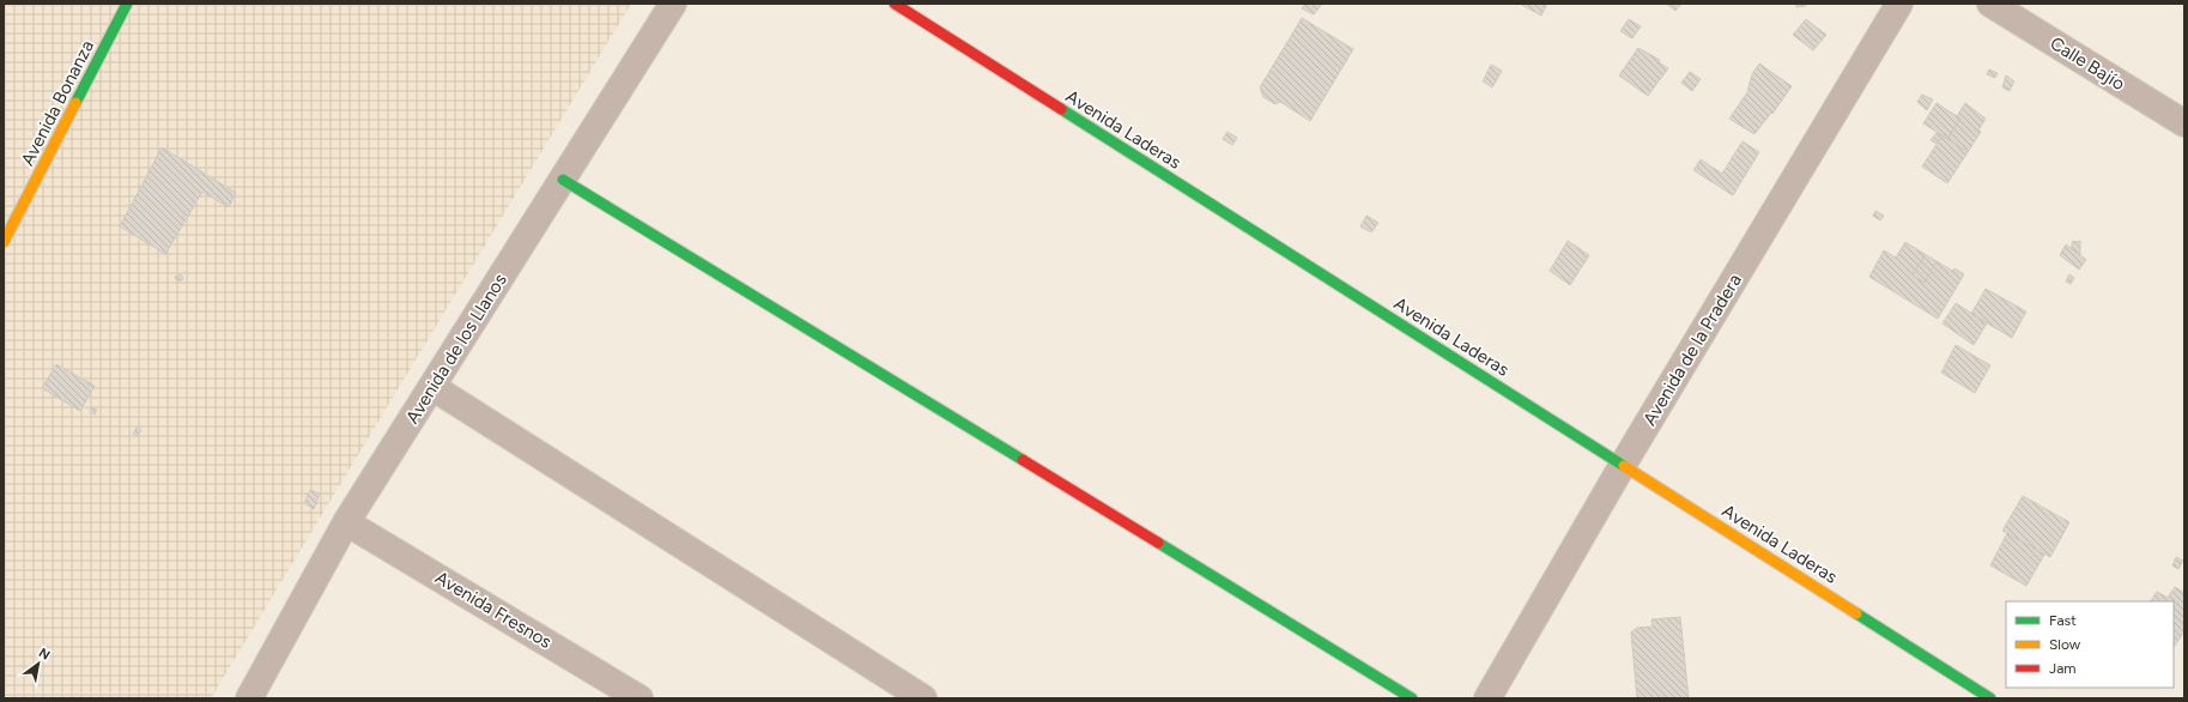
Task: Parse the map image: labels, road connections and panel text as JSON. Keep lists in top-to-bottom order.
{
  "streets": {
    "street": [
      "Calle Bajío",
      "Avenida Bonanza",
      "Avenida Laderas",
      "Avenida de los Llanos",
      "Avenida de la Pradera",
      "Avenida Fresnos"
    ]
  },
  "crossings": [
    ["Avenida Laderas", "Avenida de la Pradera"],
    ["Avenida de los Llanos", "Avenida Fresnos"]
  ],
  "legend": ["Fast", "Slow", "Jam"],
  "north": "top right"
}
